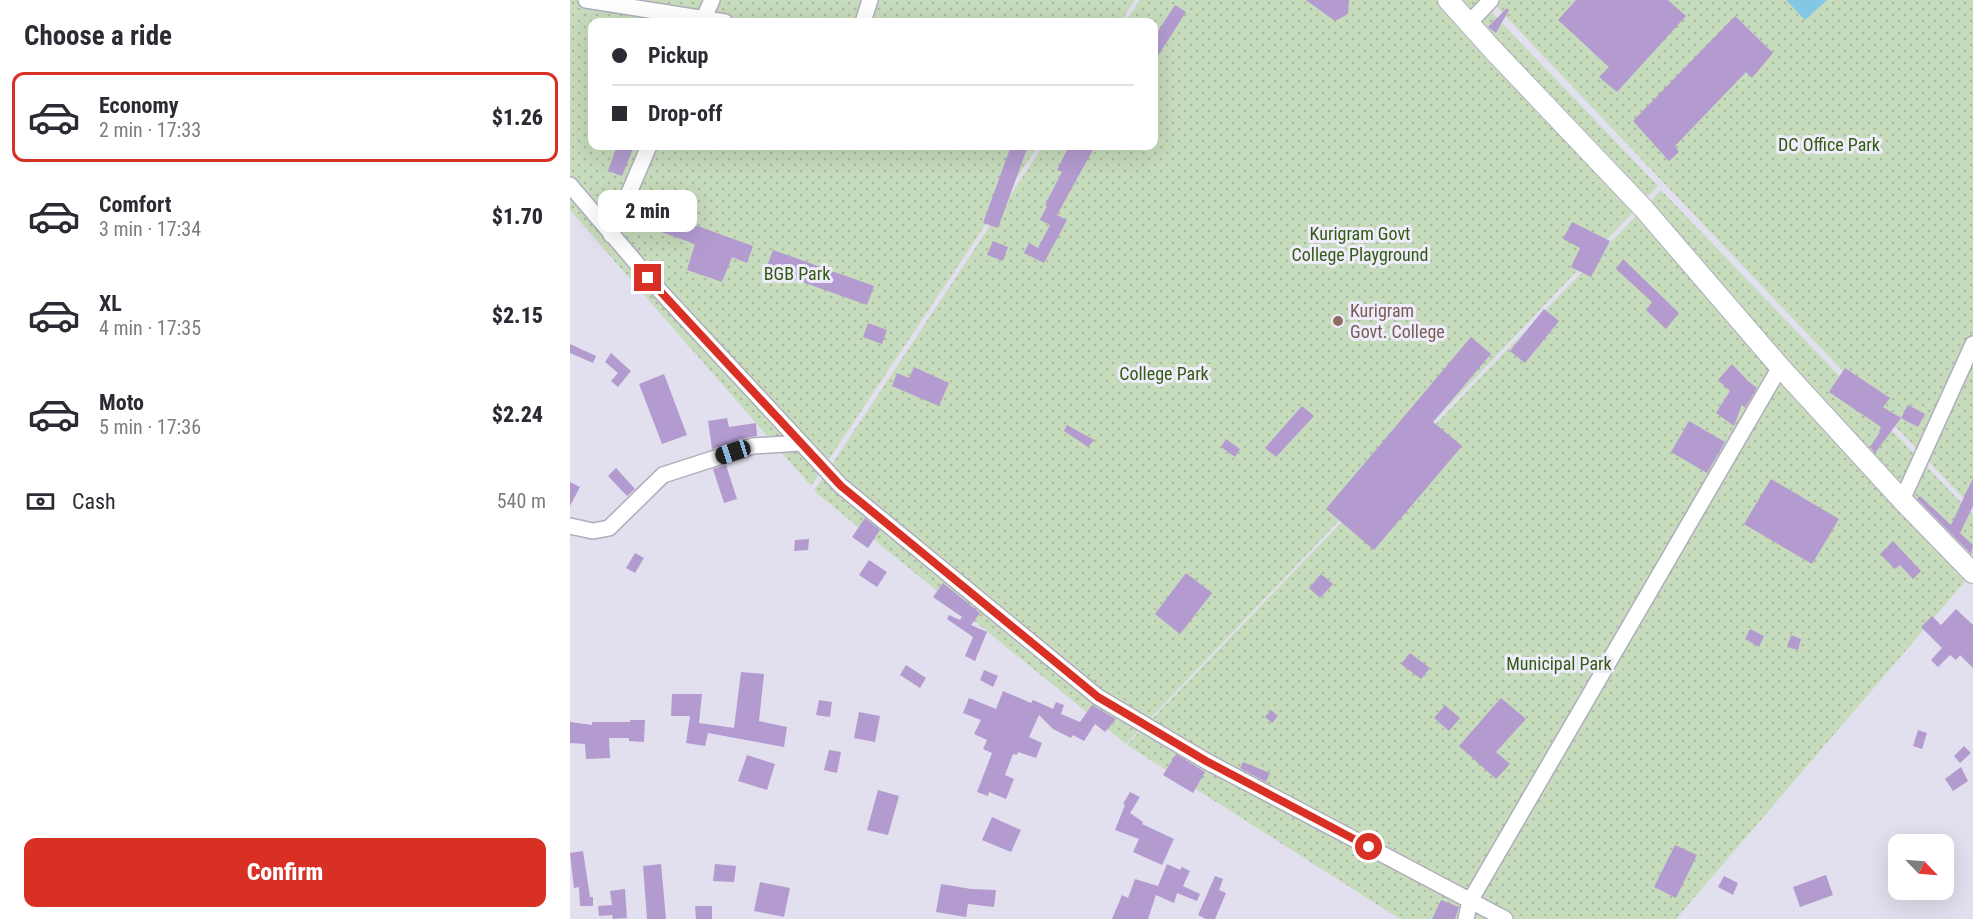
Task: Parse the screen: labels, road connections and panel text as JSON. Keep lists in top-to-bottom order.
{
  "parks": [
    "DC Office Park",
    "Kurigram Govt College Playground",
    "BGB Park",
    "College Park",
    "Municipal Park"
  ],
  "places": ["Kurigram Govt. College"],
  "north": "bottom right",
  "page": {
    "heading": "Choose a ride",
    "banner": ["Pickup", "Drop-off"],
    "list": [
      {
        "name": "Economy",
        "note": "2 min · 17:33",
        "value": "$1.26"
      },
      {
        "name": "Comfort",
        "note": "3 min · 17:34",
        "value": "$1.70"
      },
      {
        "name": "XL",
        "note": "4 min · 17:35",
        "value": "$2.15"
      },
      {
        "name": "Moto",
        "note": "5 min · 17:36",
        "value": "$2.24"
      }
    ],
    "bubble": "2 min",
    "pay": ["Cash", "540 m"],
    "buttons": "Confirm"
  }
}
